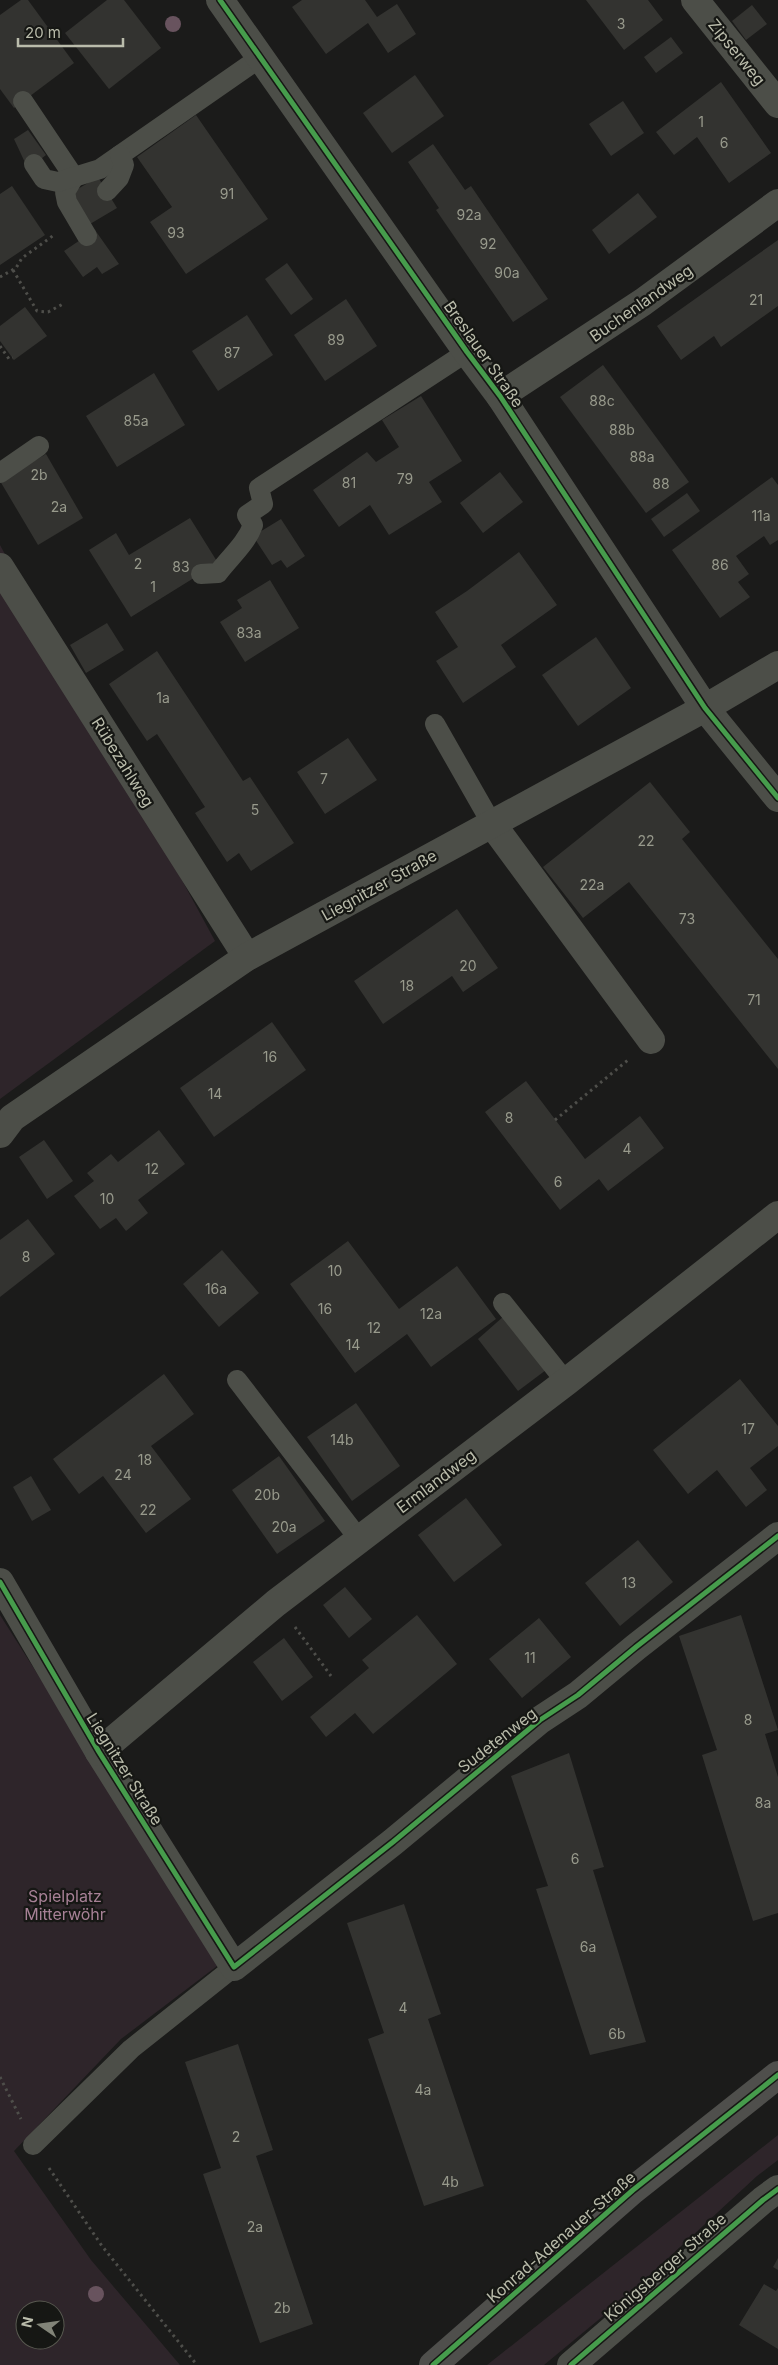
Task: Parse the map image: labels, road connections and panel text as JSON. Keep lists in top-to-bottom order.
{
  "streets": {
    "main road": ["Konrad-Adenauer-Straße"],
    "street": [
      "Zipserweg",
      "Buchenlandweg",
      "Breslauer Straße",
      "Rübezahlweg",
      "Liegnitzer Straße",
      "Ermlandweg",
      "Sudetenweg",
      "Königsberger Straße"
    ]
  },
  "crossings": [
    ["Buchenlandweg", "Breslauer Straße"],
    ["Breslauer Straße", "Liegnitzer Straße"],
    ["Rübezahlweg", "Liegnitzer Straße"],
    ["Liegnitzer Straße", "Ermlandweg"],
    ["Liegnitzer Straße", "Sudetenweg"]
  ],
  "parks": ["Spielplatz Mitterwöhr"],
  "house_numbers": [
    "3",
    "1",
    "6",
    "91",
    "92a",
    "93",
    "92",
    "90a",
    "21",
    "89",
    "87",
    "88c",
    "85a",
    "88b",
    "88a",
    "2b",
    "79",
    "81",
    "88",
    "2a",
    "11a",
    "2",
    "86",
    "83",
    "1",
    "83a",
    "1a",
    "7",
    "5",
    "22",
    "22a",
    "73",
    "20",
    "18",
    "71",
    "16",
    "14",
    "8",
    "4",
    "12",
    "6",
    "10",
    "8",
    "10",
    "16a",
    "16",
    "12a",
    "12",
    "14",
    "17",
    "14b",
    "18",
    "24",
    "20b",
    "22",
    "20a",
    "13",
    "11",
    "8",
    "8a",
    "6",
    "6a",
    "4",
    "6b",
    "4a",
    "2",
    "4b",
    "2a",
    "2b"
  ],
  "scale_bar": "20 m",
  "north": "left"
}
